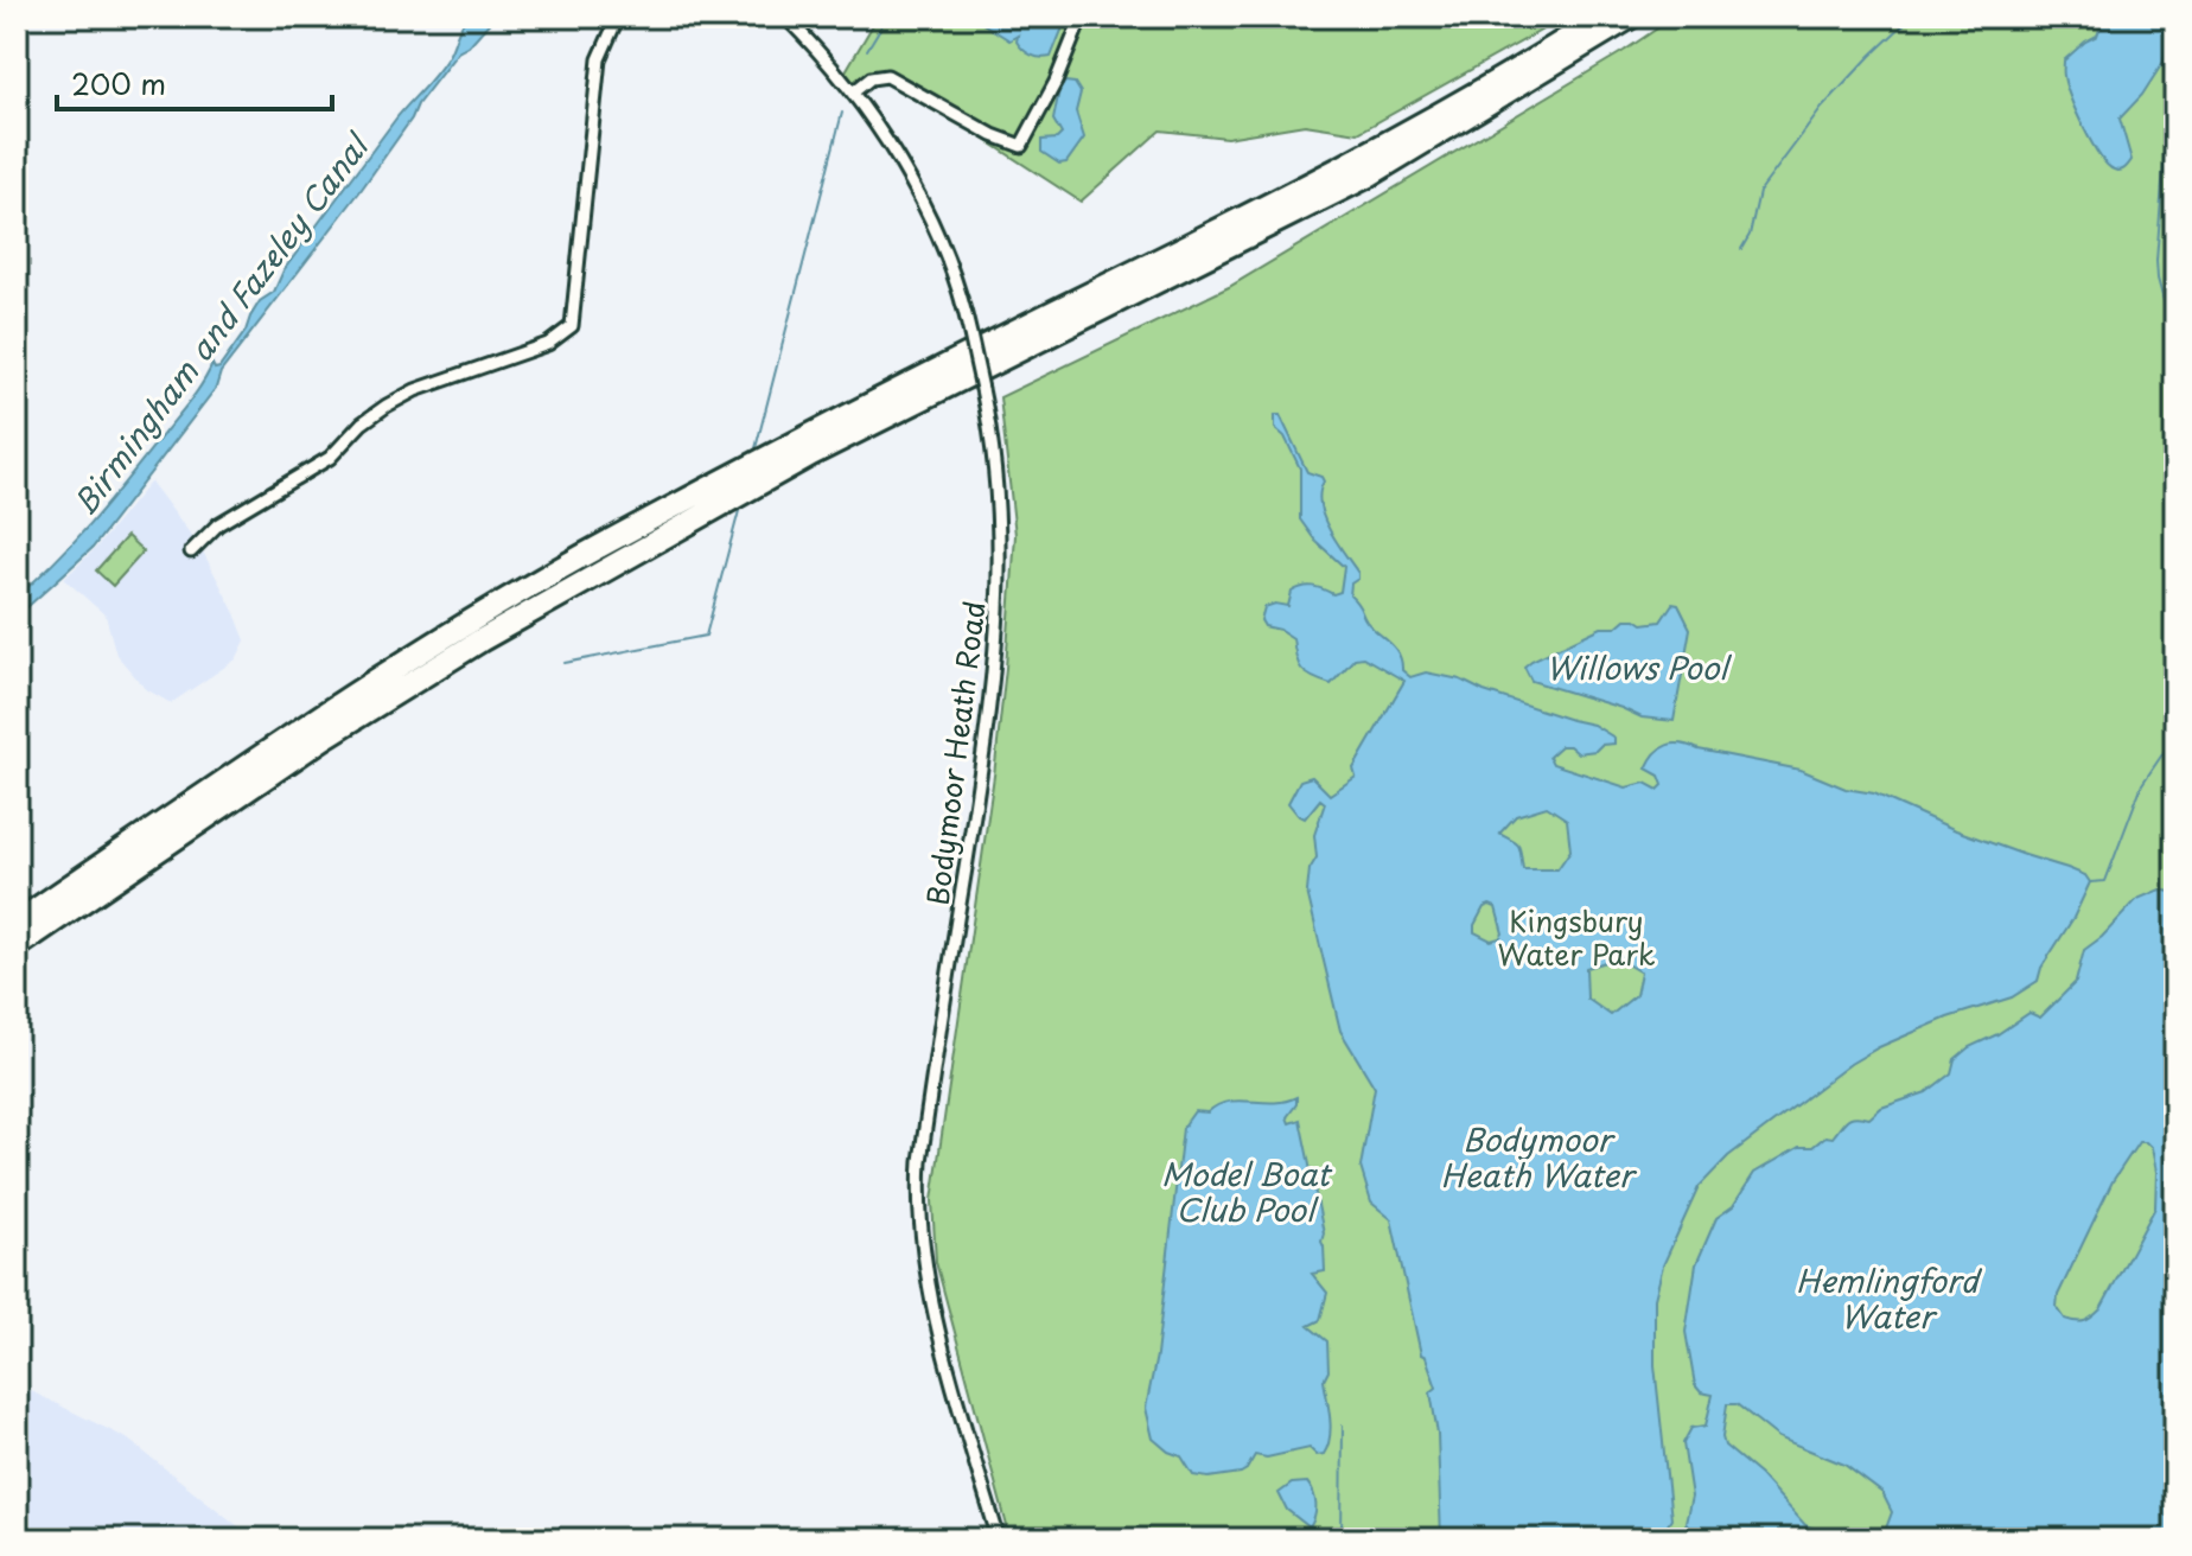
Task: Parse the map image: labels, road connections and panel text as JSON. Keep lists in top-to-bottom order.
{
  "streets": {
    "street": ["Bodymoor Heath Road"]
  },
  "water": [
    "Birmingham and Fazeley Canal",
    "Willows Pool",
    "Bodymoor Heath Water",
    "Model Boat Club Pool",
    "Hemlingford Water"
  ],
  "parks": ["Kingsbury Water Park"],
  "scale_bar": "200 m"
}
